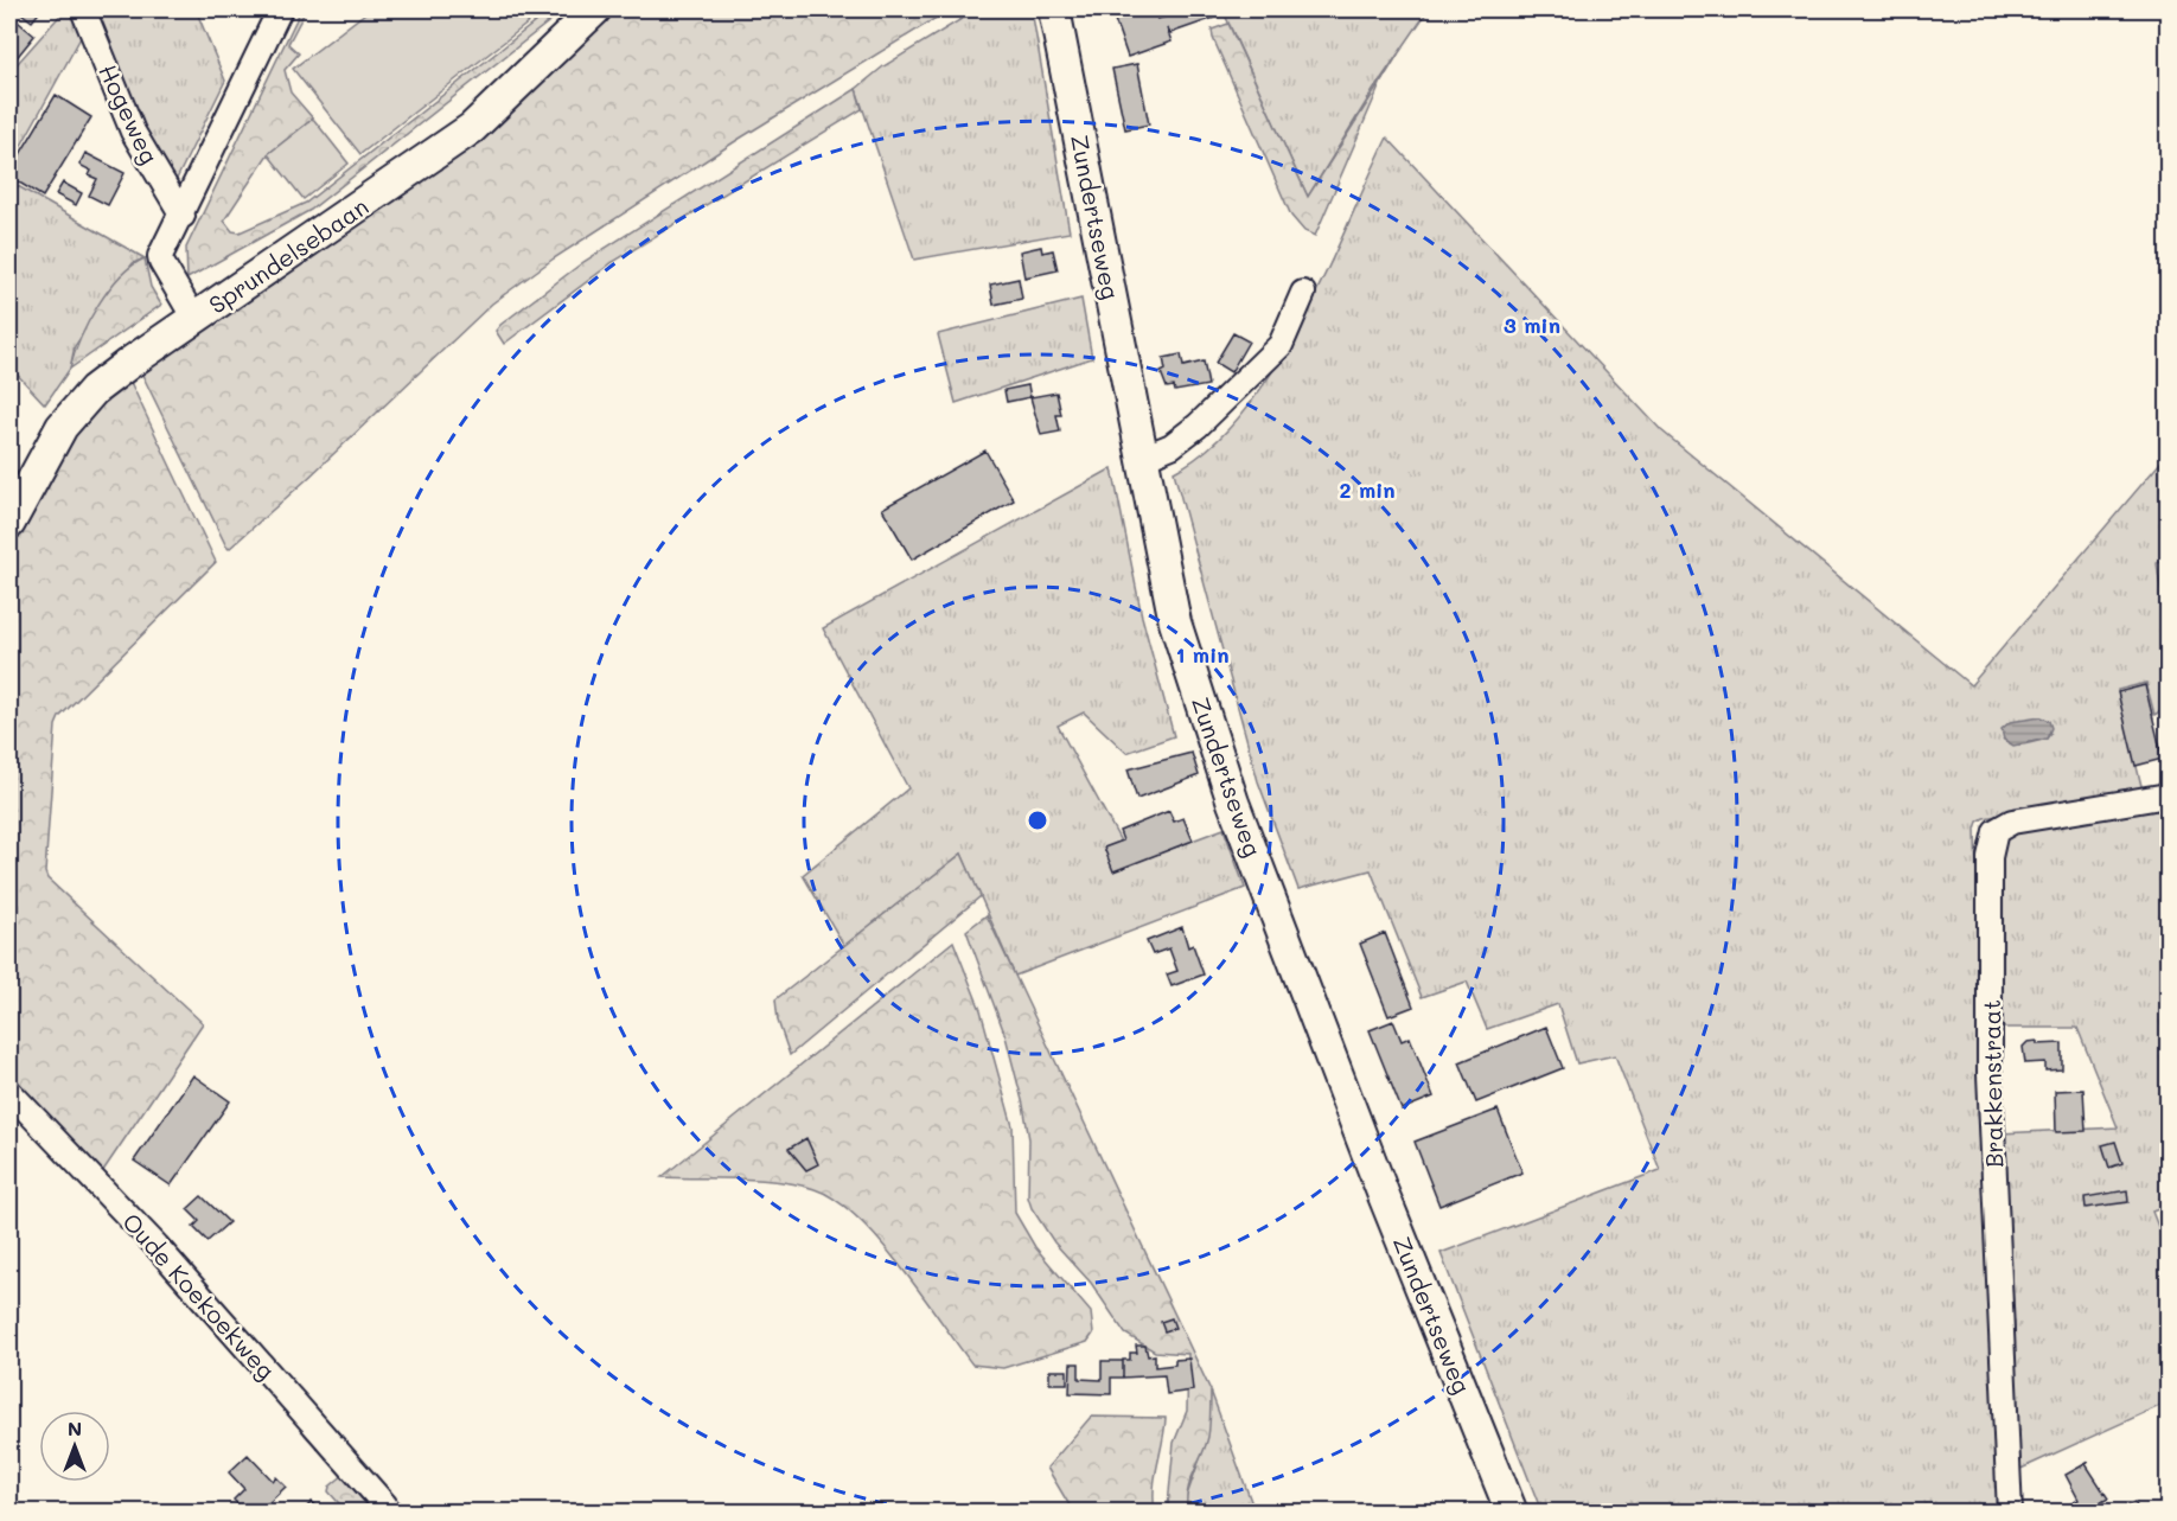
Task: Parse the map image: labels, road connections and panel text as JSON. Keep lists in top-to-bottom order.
{
  "streets": {
    "street": [
      "Hogeweg",
      "Zundertseweg",
      "Sprundelsebaan",
      "Brakkenstraat",
      "Oude Koekoekweg"
    ]
  },
  "north": "top",
  "rings": ["3 min", "2 min", "1 min"]
}
